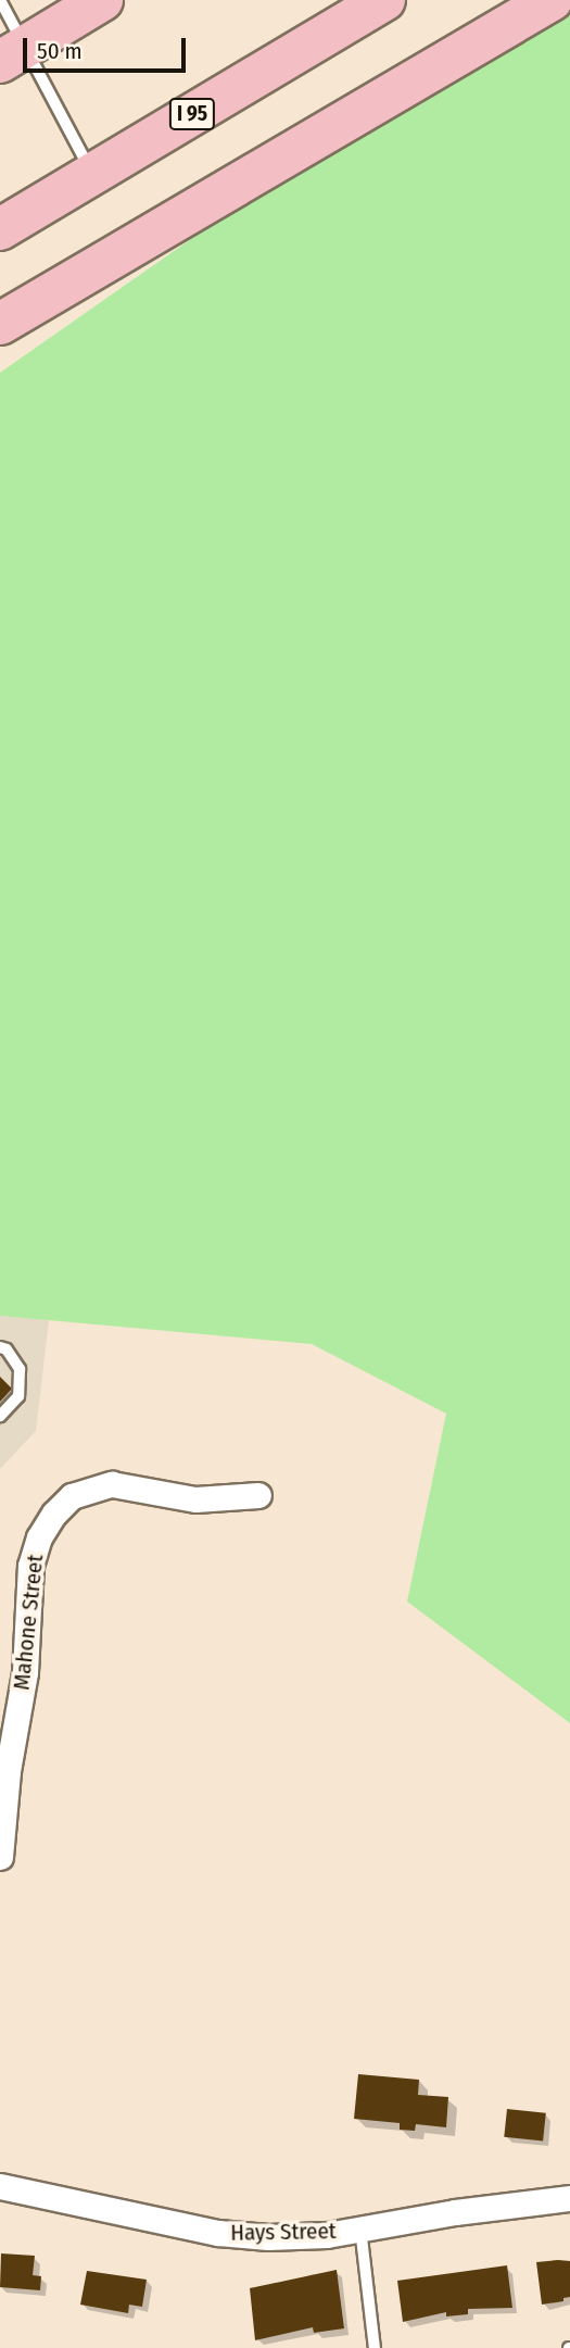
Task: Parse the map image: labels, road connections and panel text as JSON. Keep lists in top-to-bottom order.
{
  "streets": {
    "highway": ["I 95"],
    "street": ["Mahone Street", "Hays Street"]
  },
  "scale_bar": "50 m"
}
